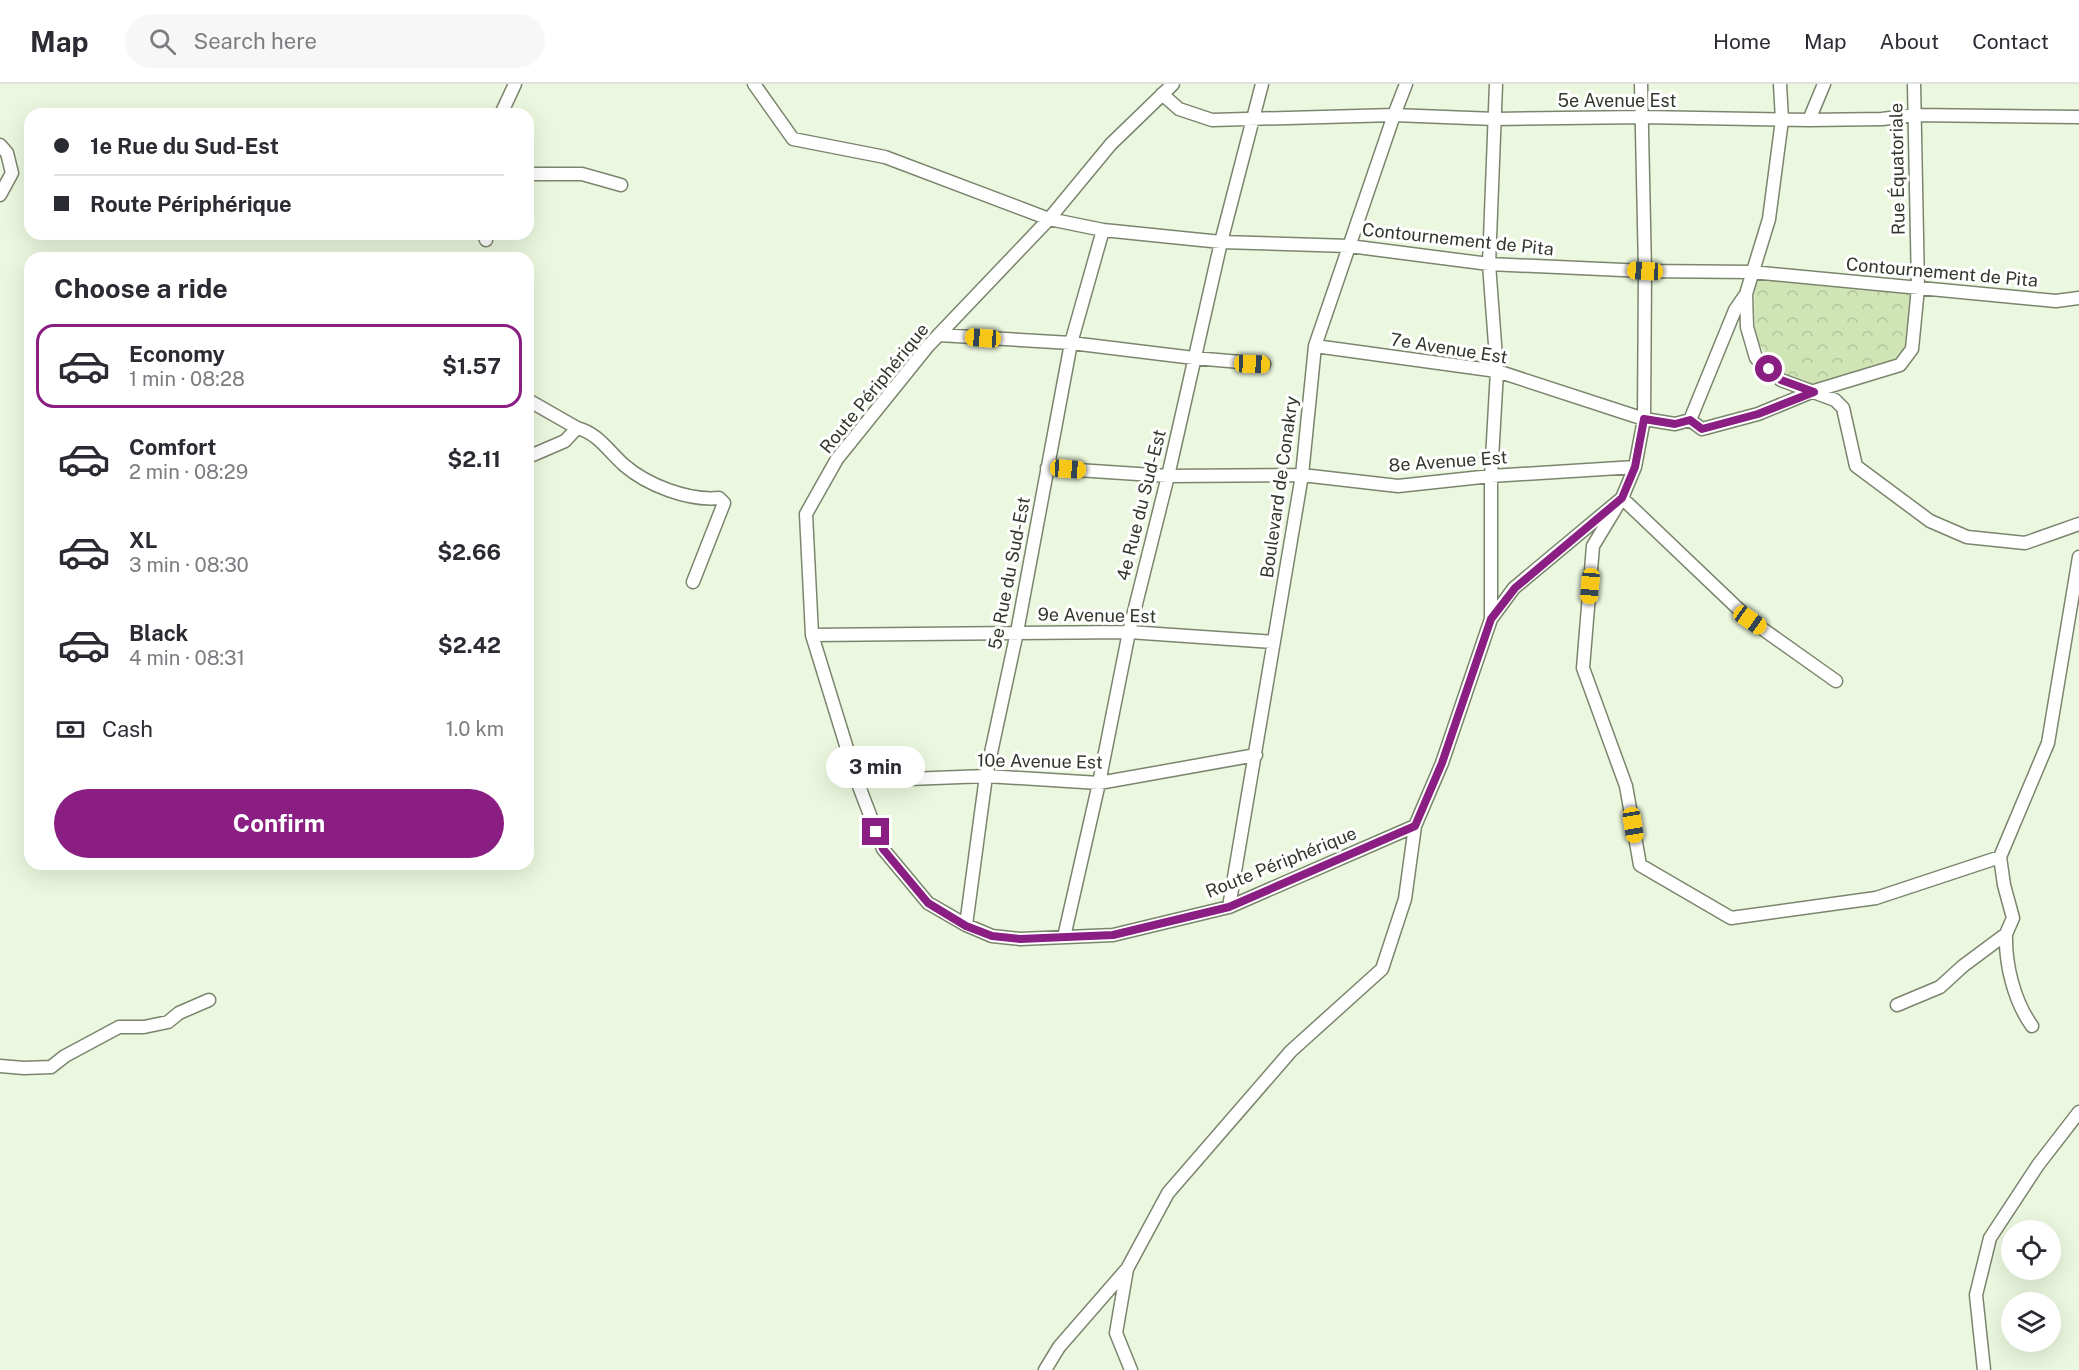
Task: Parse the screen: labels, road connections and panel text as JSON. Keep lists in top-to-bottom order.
{
  "streets": {
    "street": [
      "5e Avenue Est",
      "Rue Équatoriale",
      "Contournement de Pita",
      "7e Avenue Est",
      "Route Périphérique",
      "8e Avenue Est",
      "Boulevard de Conakry",
      "4e Rue du Sud-Est",
      "5e Rue du Sud-Est",
      "9e Avenue Est",
      "10e Avenue Est"
    ]
  },
  "crossings": [
    ["5e Avenue Est", "Rue Équatoriale"],
    ["5e Avenue Est", "Route Périphérique"],
    ["5e Avenue Est", "Boulevard de Conakry"],
    ["5e Avenue Est", "4e Rue du Sud-Est"],
    ["Rue Équatoriale", "Contournement de Pita"],
    ["Rue Équatoriale", "7e Avenue Est"],
    ["Contournement de Pita", "Route Périphérique"],
    ["Contournement de Pita", "Boulevard de Conakry"],
    ["Contournement de Pita", "4e Rue du Sud-Est"],
    ["Contournement de Pita", "5e Rue du Sud-Est"],
    ["7e Avenue Est", "Boulevard de Conakry"],
    ["Route Périphérique", "Boulevard de Conakry"],
    ["Route Périphérique", "4e Rue du Sud-Est"],
    ["Route Périphérique", "5e Rue du Sud-Est"],
    ["Route Périphérique", "9e Avenue Est"],
    ["Route Périphérique", "10e Avenue Est"],
    ["8e Avenue Est", "Boulevard de Conakry"],
    ["8e Avenue Est", "4e Rue du Sud-Est"],
    ["8e Avenue Est", "5e Rue du Sud-Est"],
    ["Boulevard de Conakry", "9e Avenue Est"],
    ["Boulevard de Conakry", "10e Avenue Est"],
    ["4e Rue du Sud-Est", "9e Avenue Est"],
    ["4e Rue du Sud-Est", "10e Avenue Est"],
    ["5e Rue du Sud-Est", "9e Avenue Est"],
    ["5e Rue du Sud-Est", "10e Avenue Est"]
  ],
  "page": {
    "header": "Map",
    "search": "Search here",
    "nav": [
      "Home",
      "Map",
      "About",
      "Contact"
    ],
    "banner": ["1e Rue du Sud-Est", "Route Périphérique"],
    "heading": "Choose a ride",
    "list": [
      {
        "name": "Economy",
        "note": "1 min · 08:28",
        "value": "$1.57"
      },
      {
        "name": "Comfort",
        "note": "2 min · 08:29",
        "value": "$2.11"
      },
      {
        "name": "XL",
        "note": "3 min · 08:30",
        "value": "$2.66"
      },
      {
        "name": "Black",
        "note": "4 min · 08:31",
        "value": "$2.42"
      }
    ],
    "pay": ["Cash", "1.0 km"],
    "bubble": "3 min",
    "buttons": "Confirm"
  }
}
